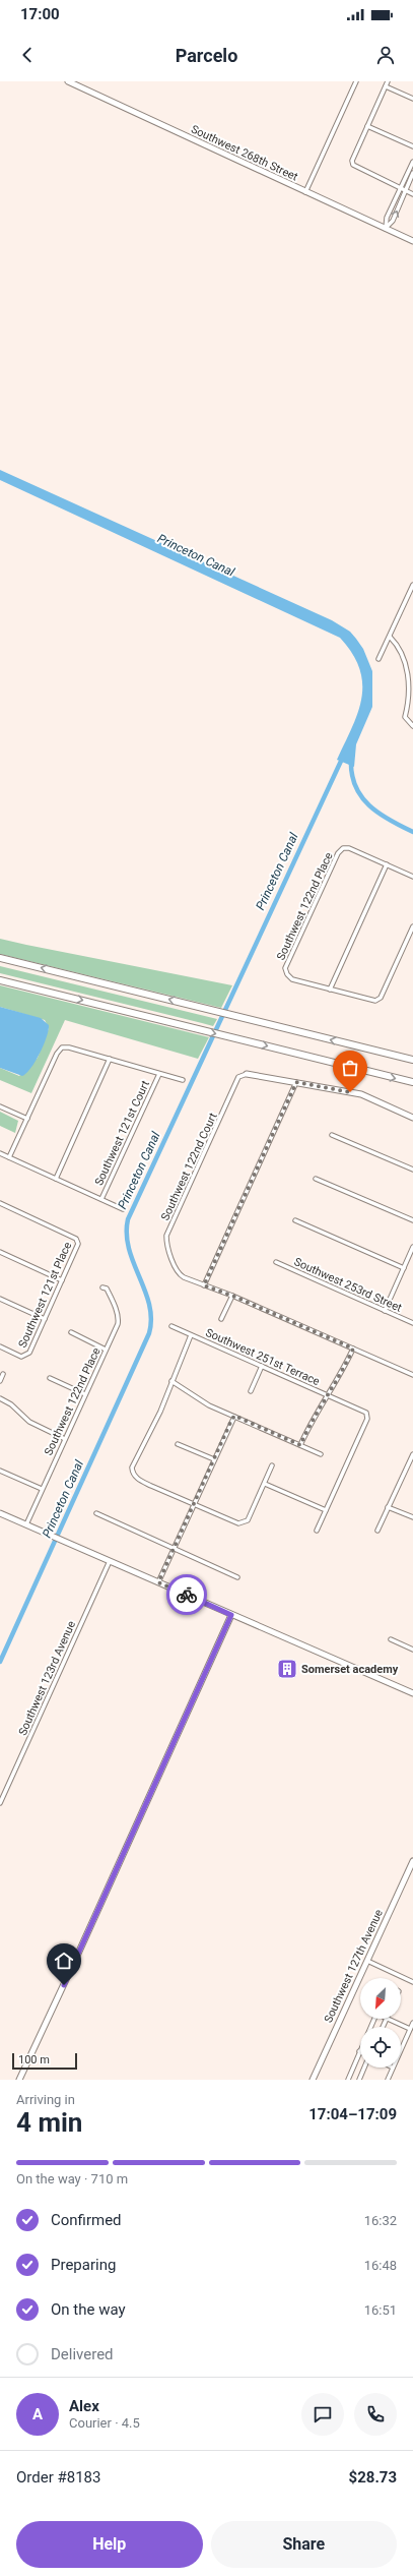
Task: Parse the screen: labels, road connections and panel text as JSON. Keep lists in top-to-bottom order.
{
  "streets": {
    "street": [
      "Southwest 268th Street",
      "Southwest 122nd Place",
      "Southwest 121st Court",
      "Southwest 122nd Court",
      "Southwest 253rd Street",
      "Southwest 121st Place",
      "Southwest 251st Terrace",
      "Southwest 123rd Avenue",
      "Southwest 127th Avenue"
    ]
  },
  "water": ["Princeton Canal"],
  "places": {
    "building": ["Somerset academy"]
  },
  "scale_bar": "100 m",
  "north": "bottom left",
  "page": {
    "status": "17:00",
    "header": "Parcelo",
    "scale": "100 m",
    "heading": ["4 min", "Arriving in", "17:04–17:09"],
    "panel": [
      "Alex",
      "Courier · 4.5",
      "Order #8183",
      "$28.73"
    ],
    "bar": "On the way · 710 m",
    "list": [
      ["Confirmed", "16:32"],
      ["Preparing", "16:48"],
      ["On the way", "16:51"],
      "Delivered"
    ],
    "round": "A",
    "buttons": ["Help", "Share"]
  }
}
